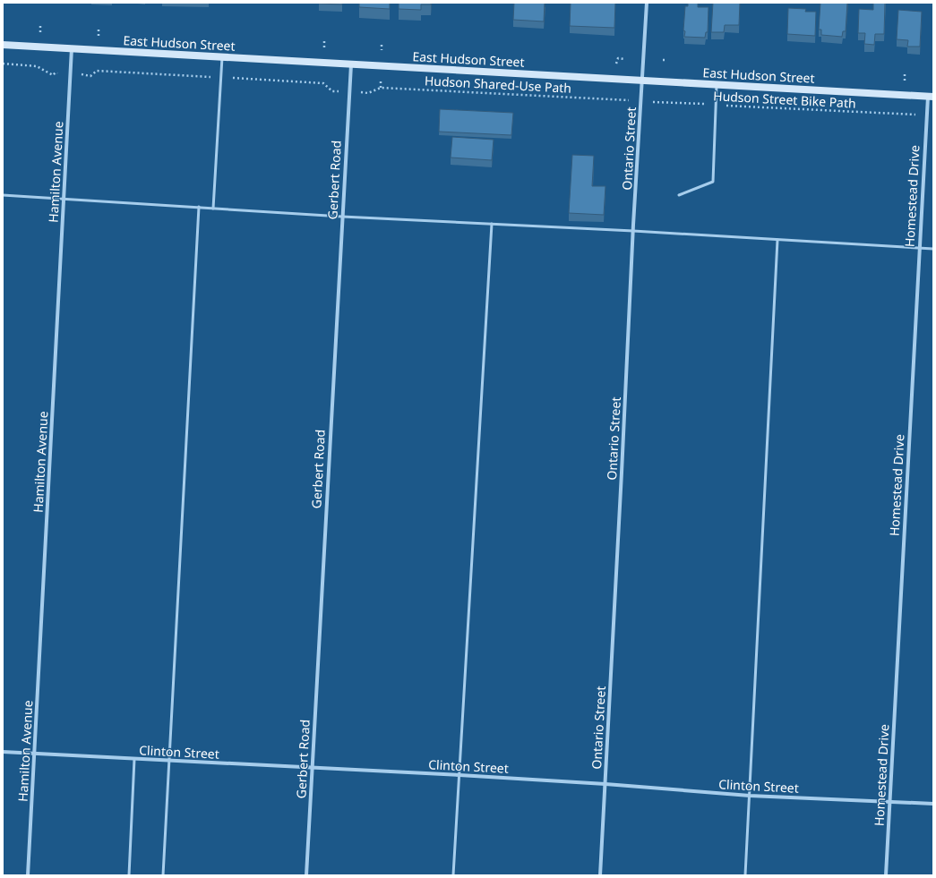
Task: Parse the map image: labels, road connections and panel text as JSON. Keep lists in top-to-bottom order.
{
  "streets": {
    "main road": ["East Hudson Street"],
    "street": [
      "Ontario Street",
      "Hamilton Avenue",
      "Gerbert Road",
      "Homestead Drive",
      "Clinton Street"
    ],
    "path": ["Hudson Shared-Use Path", "Hudson Street Bike Path"]
  },
  "crossings": [
    ["East Hudson Street", "Ontario Street"],
    ["East Hudson Street", "Hamilton Avenue"],
    ["East Hudson Street", "Gerbert Road"],
    ["East Hudson Street", "Homestead Drive"],
    ["Ontario Street", "Clinton Street"],
    ["Hamilton Avenue", "Clinton Street"],
    ["Gerbert Road", "Clinton Street"],
    ["Homestead Drive", "Clinton Street"]
  ]
}
